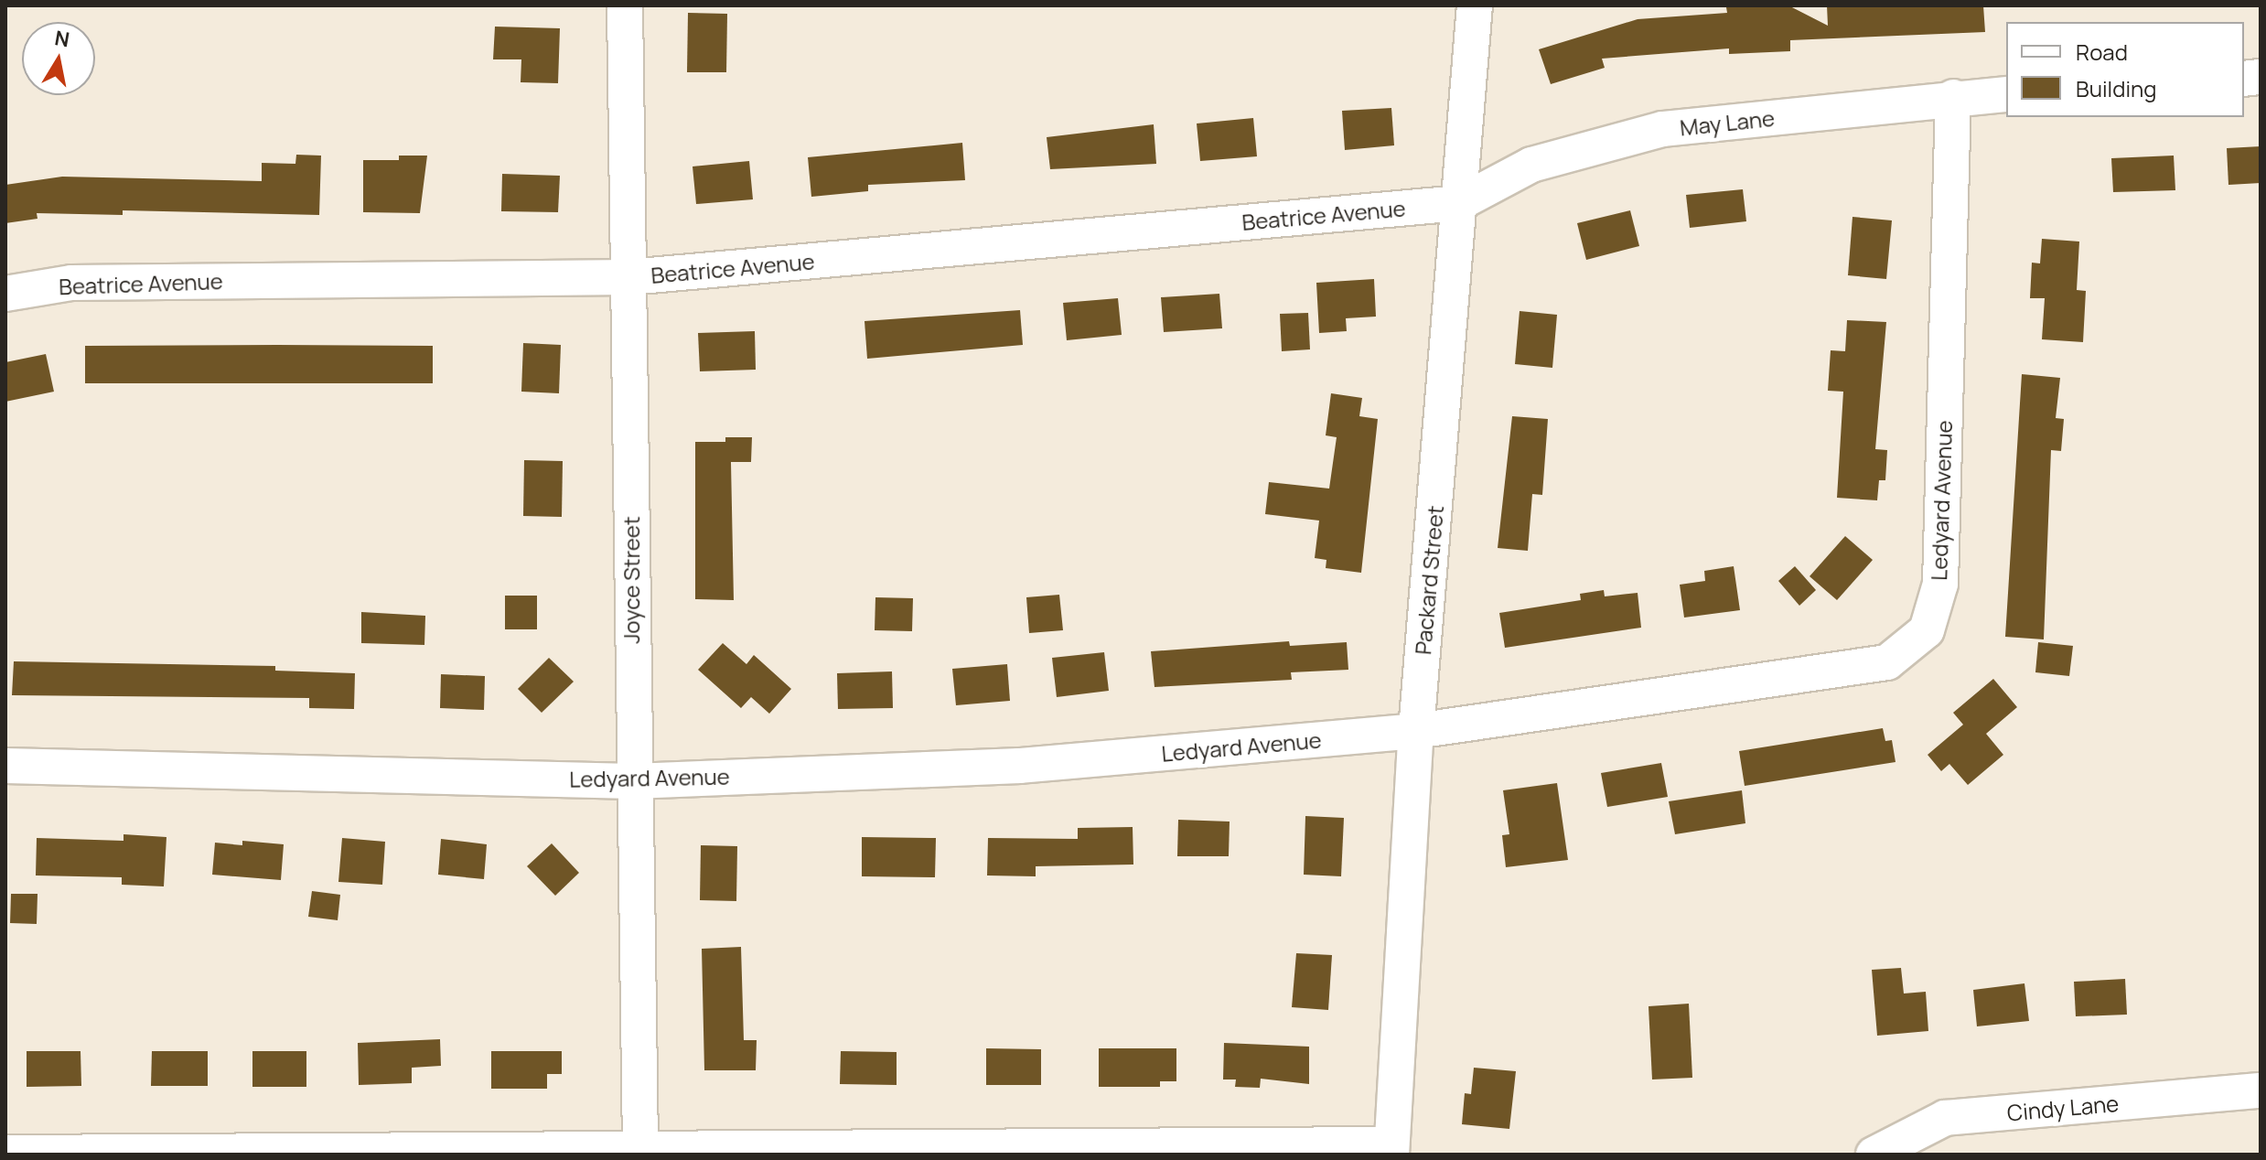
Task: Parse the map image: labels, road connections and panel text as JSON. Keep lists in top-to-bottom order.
{
  "streets": {
    "street": [
      "May Lane",
      "Beatrice Avenue",
      "Ledyard Avenue",
      "Joyce Street",
      "Packard Street",
      "Cindy Lane"
    ]
  },
  "crossings": [
    ["May Lane", "Beatrice Avenue"],
    ["May Lane", "Ledyard Avenue"],
    ["May Lane", "Packard Street"],
    ["Beatrice Avenue", "Joyce Street"],
    ["Beatrice Avenue", "Packard Street"],
    ["Ledyard Avenue", "Joyce Street"],
    ["Ledyard Avenue", "Packard Street"]
  ],
  "legend": ["Road", "Building"],
  "north": "top"
}
